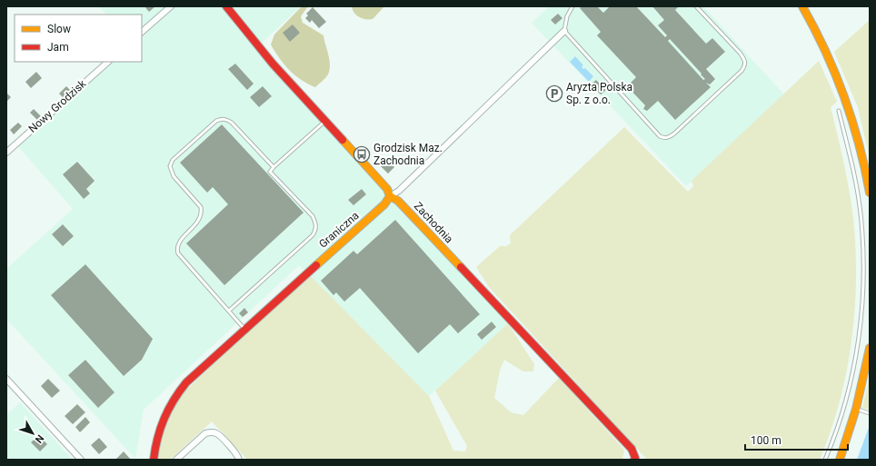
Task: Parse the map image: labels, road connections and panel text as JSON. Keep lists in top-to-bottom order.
{
  "streets": {
    "street": ["Nowy Grodzisk", "Zachodnia", "Graniczna"]
  },
  "crossings": [
    ["Zachodnia", "Graniczna"]
  ],
  "places": {
    "parking": ["Aryzta Polska Sp. z o.o."],
    "bus stop": ["Grodzisk Maz. Zachodnia"]
  },
  "legend": ["Slow", "Jam"],
  "scale_bar": "100 m",
  "north": "bottom right"
}
